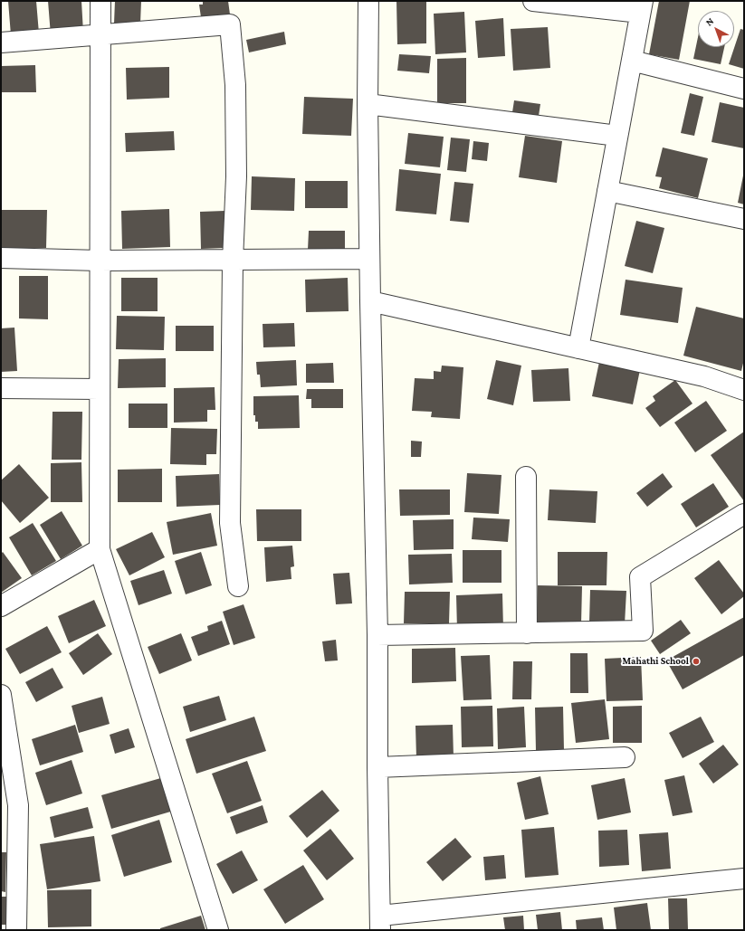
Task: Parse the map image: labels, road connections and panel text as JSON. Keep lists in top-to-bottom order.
{
  "places": ["Mahathi School"],
  "north": "top left"
}
